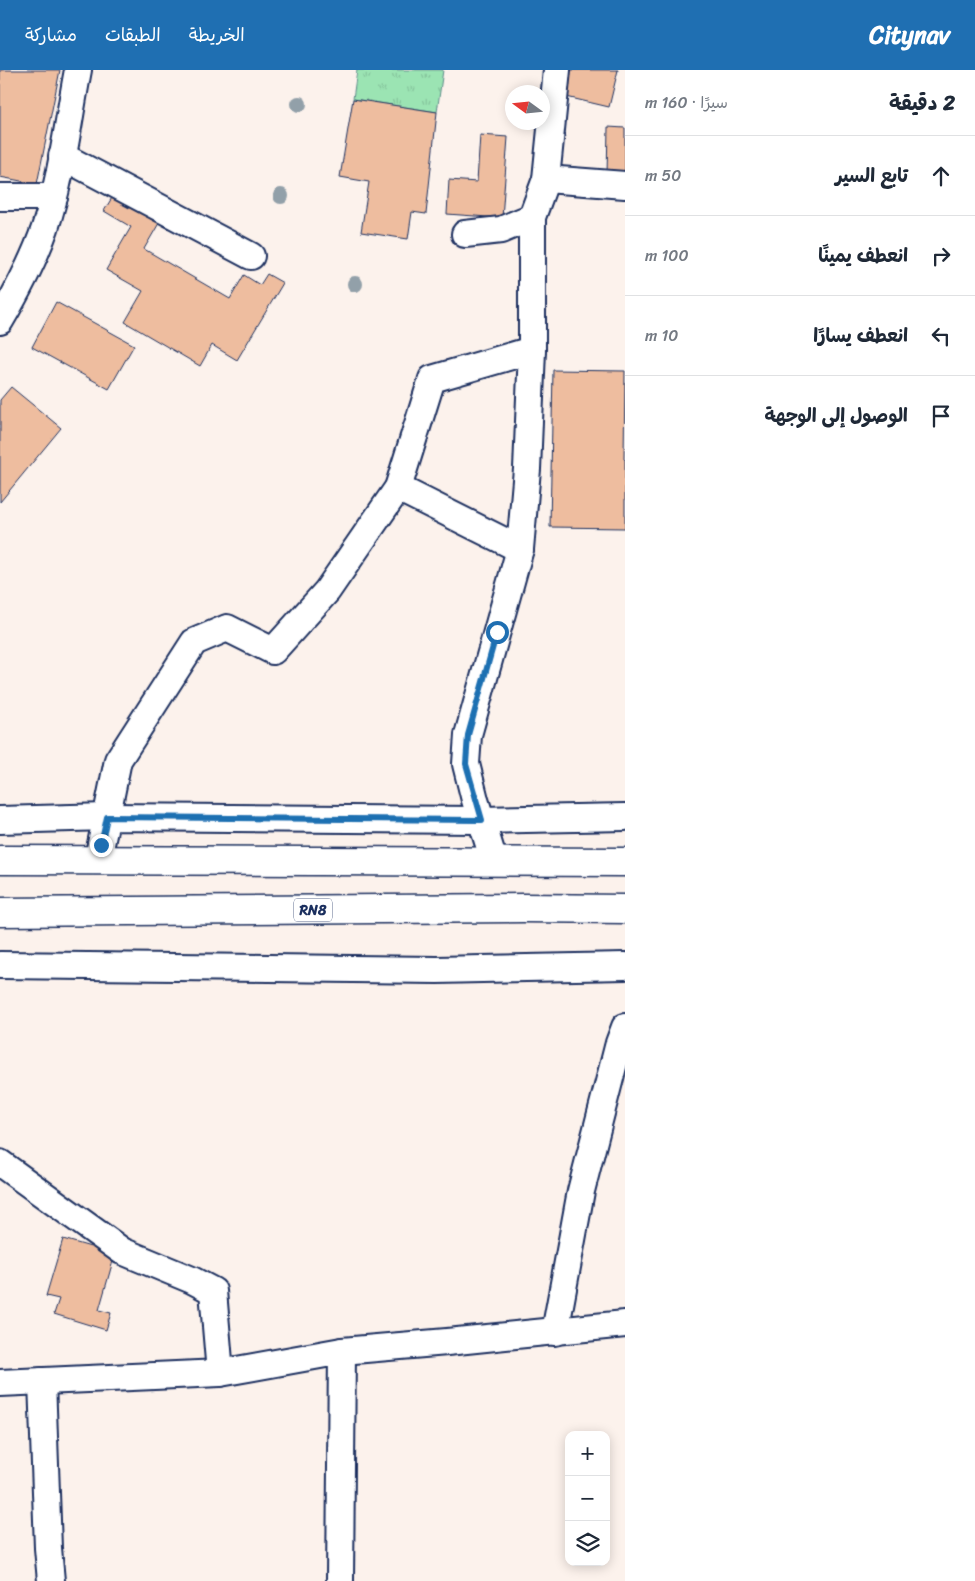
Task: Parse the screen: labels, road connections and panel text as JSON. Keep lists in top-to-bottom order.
{
  "streets": {
    "highway": ["RN8"]
  },
  "north": "left",
  "page": {
    "header": "Citynav",
    "nav": ["الخريطة", "الطبقات", "مشاركة"],
    "heading": ["2 دقيقة", "سيرًا · 160 m"],
    "list": [
      ["تابع السير", "50 m"],
      ["انعطف يمينًا", "100 m"],
      ["انعطف يسارًا", "10 m"],
      "الوصول إلى الوجهة"
    ],
    "map_buttons": ["+", "−"]
  }
}
